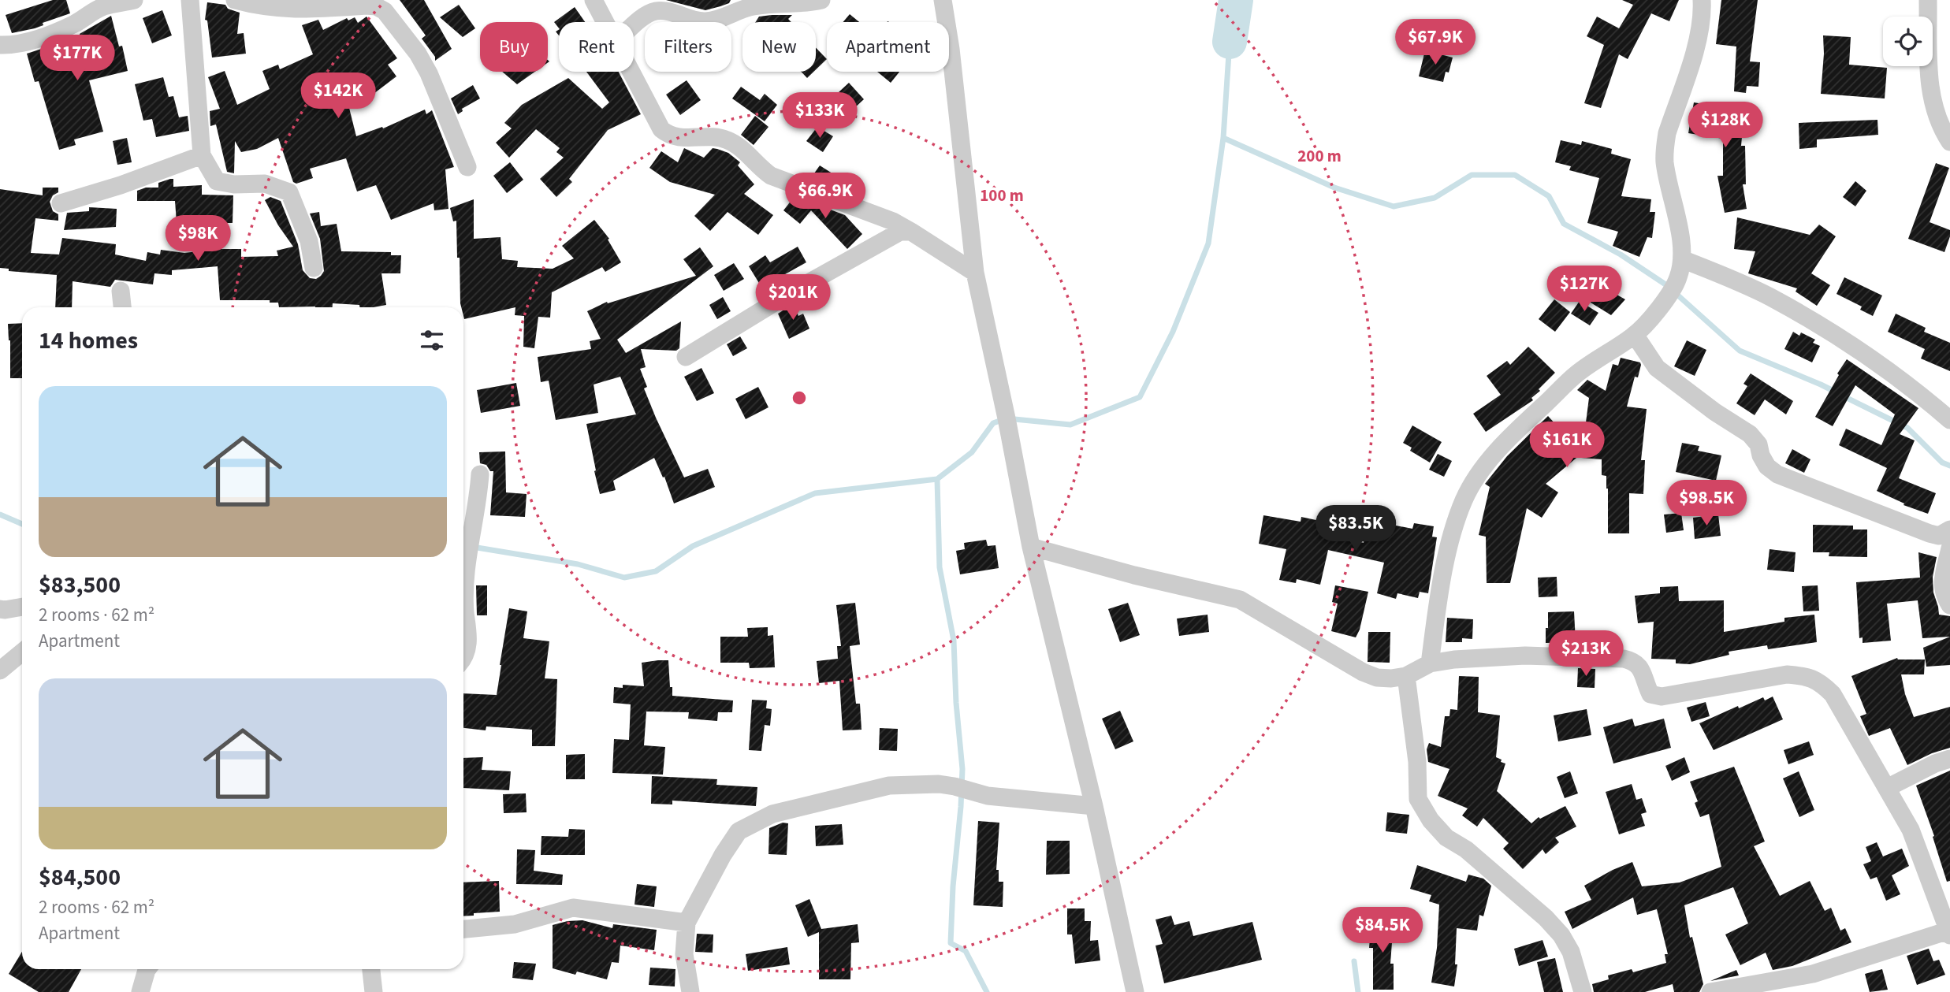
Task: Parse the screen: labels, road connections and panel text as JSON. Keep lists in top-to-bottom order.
{
  "page": {
    "price": [
      "$67.9K",
      "$177K",
      "$142K",
      "$133K",
      "$128K",
      "$66.9K",
      "$98K",
      "$127K",
      "$201K",
      "$161K",
      "$98.5K",
      "$83.5K",
      "$213K",
      "$84.5K"
    ],
    "chip": [
      "Buy",
      "Rent",
      "Filters",
      "New",
      "Apartment"
    ],
    "heading": "14 homes",
    "list": [
      {
        "name": "$83,500",
        "note": "2 rooms · 62 m² · Apartment"
      },
      {
        "name": "$84,500",
        "note": "2 rooms · 62 m² · Apartment"
      }
    ]
  },
  "rings": ["200 m", "100 m"]
}
